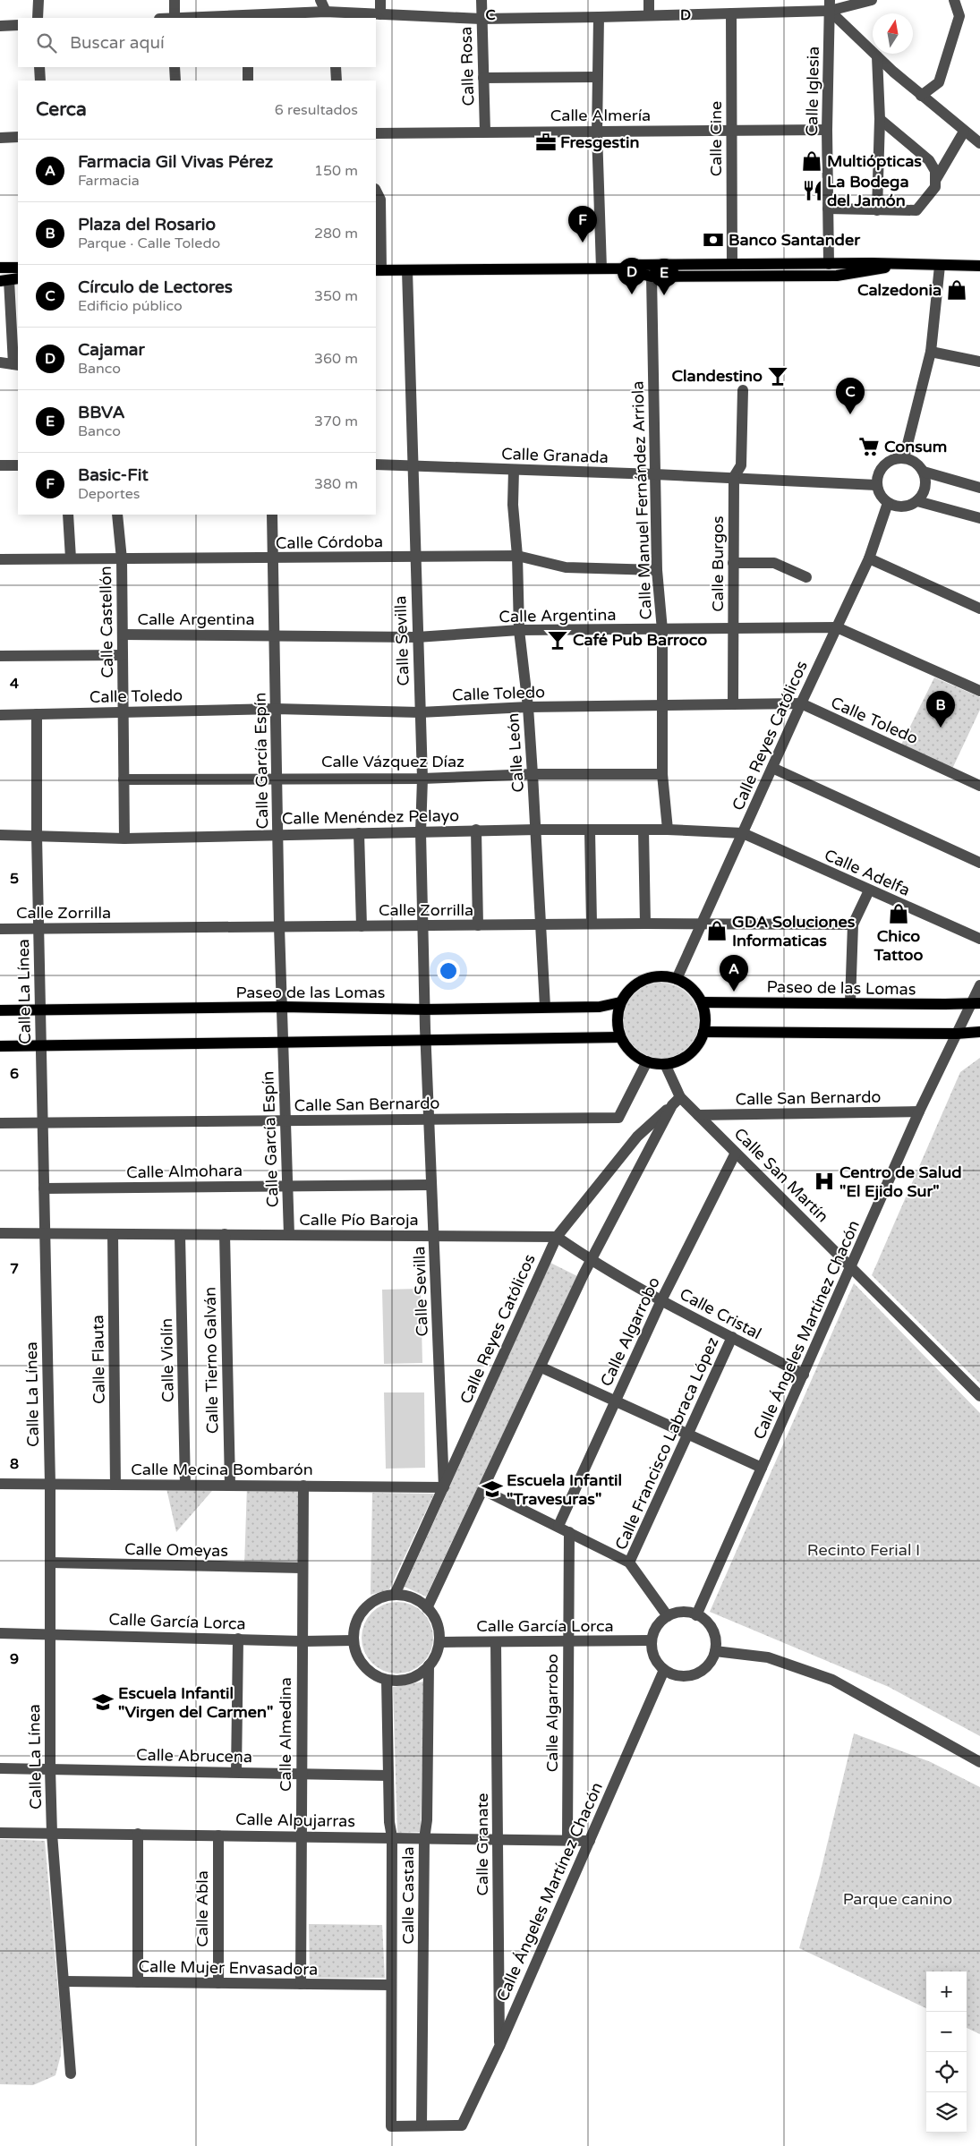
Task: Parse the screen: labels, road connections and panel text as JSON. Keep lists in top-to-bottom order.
{
  "streets": {
    "main road": ["Paseo de las Lomas"],
    "street": [
      "Calle Rosa",
      "Calle Iglesia",
      "Calle Almería",
      "Calle Cine",
      "Calle Granada",
      "Calle Manuel Fernández Arriola",
      "Calle Córdoba",
      "Calle Burgos",
      "Calle Argentina",
      "Calle Castellón",
      "Calle Sevilla",
      "Calle Toledo",
      "Calle Reyes Católicos",
      "Calle León",
      "Calle García Espín",
      "Calle Vázquez Díaz",
      "Calle Menéndez Pelayo",
      "Calle Adelfa",
      "Calle Zorrilla",
      "Calle La Línea",
      "Calle San Bernardo",
      "Calle Almohara",
      "Calle San Martín",
      "Calle Pío Baroja",
      "Calle Cristal",
      "Calle Ángeles Martínez Chacón",
      "Calle Algarrobo",
      "Calle Flauta",
      "Calle Violín",
      "Calle Tierno Galván",
      "Calle Francisco Labraca López",
      "Calle Mecina Bombarón",
      "Calle Omeyas",
      "Calle García Lorca",
      "Calle Almedina",
      "Calle Abrucena",
      "Calle Alpujarras",
      "Calle Granate",
      "Calle Castala",
      "Calle Abla",
      "Calle Mujer Envasadora"
    ]
  },
  "crossings": [
    ["Calle Rosa", "Calle Almería"],
    ["Calle Iglesia", "Calle Almería"],
    ["Calle Almería", "Calle Cine"],
    ["Calle Granada", "Calle Manuel Fernández Arriola"],
    ["Calle Granada", "Calle Burgos"],
    ["Calle Granada", "Calle Sevilla"],
    ["Calle Granada", "Calle Reyes Católicos"],
    ["Calle Granada", "Calle León"],
    ["Calle Manuel Fernández Arriola", "Calle Córdoba"],
    ["Calle Manuel Fernández Arriola", "Calle Argentina"],
    ["Calle Manuel Fernández Arriola", "Calle Toledo"],
    ["Calle Manuel Fernández Arriola", "Calle Vázquez Díaz"],
    ["Calle Manuel Fernández Arriola", "Calle Menéndez Pelayo"],
    ["Calle Córdoba", "Calle Castellón"],
    ["Calle Córdoba", "Calle Sevilla"],
    ["Calle Córdoba", "Calle León"],
    ["Calle Córdoba", "Calle García Espín"],
    ["Calle Burgos", "Calle Argentina"],
    ["Calle Burgos", "Calle Toledo"],
    ["Calle Argentina", "Calle Castellón"],
    ["Calle Argentina", "Calle Sevilla"],
    ["Calle Argentina", "Calle Reyes Católicos"],
    ["Calle Argentina", "Calle León"],
    ["Calle Argentina", "Calle García Espín"],
    ["Calle Castellón", "Calle Toledo"],
    ["Calle Castellón", "Calle Vázquez Díaz"],
    ["Calle Castellón", "Calle Menéndez Pelayo"],
    ["Calle Sevilla", "Calle Toledo"],
    ["Calle Sevilla", "Calle Reyes Católicos"],
    ["Calle Sevilla", "Calle Vázquez Díaz"],
    ["Calle Sevilla", "Calle Menéndez Pelayo"],
    ["Calle Sevilla", "Calle Zorrilla"],
    ["Calle Sevilla", "Paseo de las Lomas"],
    ["Calle Sevilla", "Calle San Bernardo"],
    ["Calle Sevilla", "Calle Almohara"],
    ["Calle Sevilla", "Calle Pío Baroja"],
    ["Calle Sevilla", "Calle Mecina Bombarón"],
    ["Calle Toledo", "Calle Reyes Católicos"],
    ["Calle Toledo", "Calle León"],
    ["Calle Toledo", "Calle García Espín"],
    ["Calle Toledo", "Calle La Línea"],
    ["Calle Reyes Católicos", "Calle Menéndez Pelayo"],
    ["Calle Reyes Católicos", "Calle Adelfa"],
    ["Calle Reyes Católicos", "Calle Zorrilla"],
    ["Calle Reyes Católicos", "Paseo de las Lomas"],
    ["Calle Reyes Católicos", "Calle San Bernardo"],
    ["Calle Reyes Católicos", "Calle San Martín"],
    ["Calle Reyes Católicos", "Calle Pío Baroja"],
    ["Calle Reyes Católicos", "Calle Cristal"],
    ["Calle Reyes Católicos", "Calle Mecina Bombarón"],
    ["Calle Reyes Católicos", "Calle García Lorca"],
    ["Calle Reyes Católicos", "Calle Castala"],
    ["Calle León", "Calle Vázquez Díaz"],
    ["Calle León", "Calle Menéndez Pelayo"],
    ["Calle León", "Calle Zorrilla"],
    ["Calle León", "Paseo de las Lomas"],
    ["Calle García Espín", "Calle Vázquez Díaz"],
    ["Calle García Espín", "Calle Menéndez Pelayo"],
    ["Calle García Espín", "Calle Zorrilla"],
    ["Calle García Espín", "Paseo de las Lomas"],
    ["Calle García Espín", "Calle San Bernardo"],
    ["Calle García Espín", "Calle Almohara"],
    ["Calle García Espín", "Calle Pío Baroja"],
    ["Calle Menéndez Pelayo", "Calle Adelfa"],
    ["Calle Menéndez Pelayo", "Calle La Línea"],
    ["Calle Zorrilla", "Calle La Línea"],
    ["Paseo de las Lomas", "Calle La Línea"],
    ["Paseo de las Lomas", "Calle San Bernardo"],
    ["Paseo de las Lomas", "Calle San Martín"],
    ["Paseo de las Lomas", "Calle Ángeles Martínez Chacón"],
    ["Calle La Línea", "Calle San Bernardo"],
    ["Calle La Línea", "Calle Almohara"],
    ["Calle La Línea", "Calle Pío Baroja"],
    ["Calle La Línea", "Calle Mecina Bombarón"],
    ["Calle La Línea", "Calle Omeyas"],
    ["Calle La Línea", "Calle García Lorca"],
    ["Calle La Línea", "Calle Abrucena"],
    ["Calle La Línea", "Calle Alpujarras"],
    ["Calle La Línea", "Calle Mujer Envasadora"],
    ["Calle San Bernardo", "Calle San Martín"],
    ["Calle San Bernardo", "Calle Ángeles Martínez Chacón"],
    ["Calle San Martín", "Calle Ángeles Martínez Chacón"],
    ["Calle San Martín", "Calle Algarrobo"],
    ["Calle Pío Baroja", "Calle Cristal"],
    ["Calle Pío Baroja", "Calle Flauta"],
    ["Calle Pío Baroja", "Calle Violín"],
    ["Calle Pío Baroja", "Calle Tierno Galván"],
    ["Calle Cristal", "Calle Ángeles Martínez Chacón"],
    ["Calle Cristal", "Calle Algarrobo"],
    ["Calle Cristal", "Calle Francisco Labraca López"],
    ["Calle Ángeles Martínez Chacón", "Calle García Lorca"],
    ["Calle Ángeles Martínez Chacón", "Calle Alpujarras"],
    ["Calle Ángeles Martínez Chacón", "Calle Granate"],
    ["Calle Ángeles Martínez Chacón", "Calle Castala"],
    ["Calle Algarrobo", "Calle García Lorca"],
    ["Calle Algarrobo", "Calle Alpujarras"],
    ["Calle Flauta", "Calle Mecina Bombarón"],
    ["Calle Violín", "Calle Mecina Bombarón"],
    ["Calle Tierno Galván", "Calle Mecina Bombarón"],
    ["Calle Mecina Bombarón", "Calle Almedina"],
    ["Calle Omeyas", "Calle Almedina"],
    ["Calle García Lorca", "Calle Almedina"],
    ["Calle García Lorca", "Calle Granate"],
    ["Calle García Lorca", "Calle Castala"],
    ["Calle Almedina", "Calle Abrucena"],
    ["Calle Almedina", "Calle Alpujarras"],
    ["Calle Almedina", "Calle Mujer Envasadora"],
    ["Calle Abrucena", "Calle Castala"],
    ["Calle Alpujarras", "Calle Granate"],
    ["Calle Alpujarras", "Calle Castala"],
    ["Calle Alpujarras", "Calle Abla"],
    ["Calle Castala", "Calle Mujer Envasadora"],
    ["Calle Abla", "Calle Mujer Envasadora"]
  ],
  "parks": ["Recinto Ferial I", "Parque canino"],
  "places": {
    "office": ["Fresgestin"],
    "shop": [
      "Multiópticas",
      "Calzedonia",
      "Chico Tattoo",
      "GDA Soluciones Informaticas"
    ],
    "restaurant": ["La Bodega del Jamón"],
    "bank": ["Banco Santander"],
    "bar": ["Clandestino", "Café Pub Barroco"],
    "supermarket": ["Consum"],
    "hospital": ["Centro de Salud \"El Ejido Sur\""],
    "school or university": ["Escuela Infantil \"Travesuras\"", "Escuela Infantil \"Virgen del Carmen\""]
  },
  "north": "top",
  "page": {
    "search": "Buscar aquí",
    "heading": ["Cerca", "6 resultados"],
    "list": [
      {
        "mark": "A",
        "name": "Farmacia Gil Vivas Pérez",
        "note": "Farmacia",
        "value": "150 m"
      },
      {
        "mark": "B",
        "name": "Plaza del Rosario",
        "note": "Parque · Calle Toledo",
        "value": "280 m"
      },
      {
        "mark": "C",
        "name": "Círculo de Lectores",
        "note": "Edificio público",
        "value": "350 m"
      },
      {
        "mark": "D",
        "name": "Cajamar",
        "note": "Banco",
        "value": "360 m"
      },
      {
        "mark": "E",
        "name": "BBVA",
        "note": "Banco",
        "value": "370 m"
      },
      {
        "mark": "F",
        "name": "Basic-Fit",
        "note": "Deportes",
        "value": "380 m"
      }
    ],
    "pins": [
      "F",
      "D",
      "E",
      "C",
      "B",
      "A"
    ],
    "map_buttons": ["+", "−"]
  },
  "grid": {
    "columns": ["C", "D"],
    "rows": [
      "4",
      "5",
      "6",
      "7",
      "8",
      "9"
    ]
  }
}
